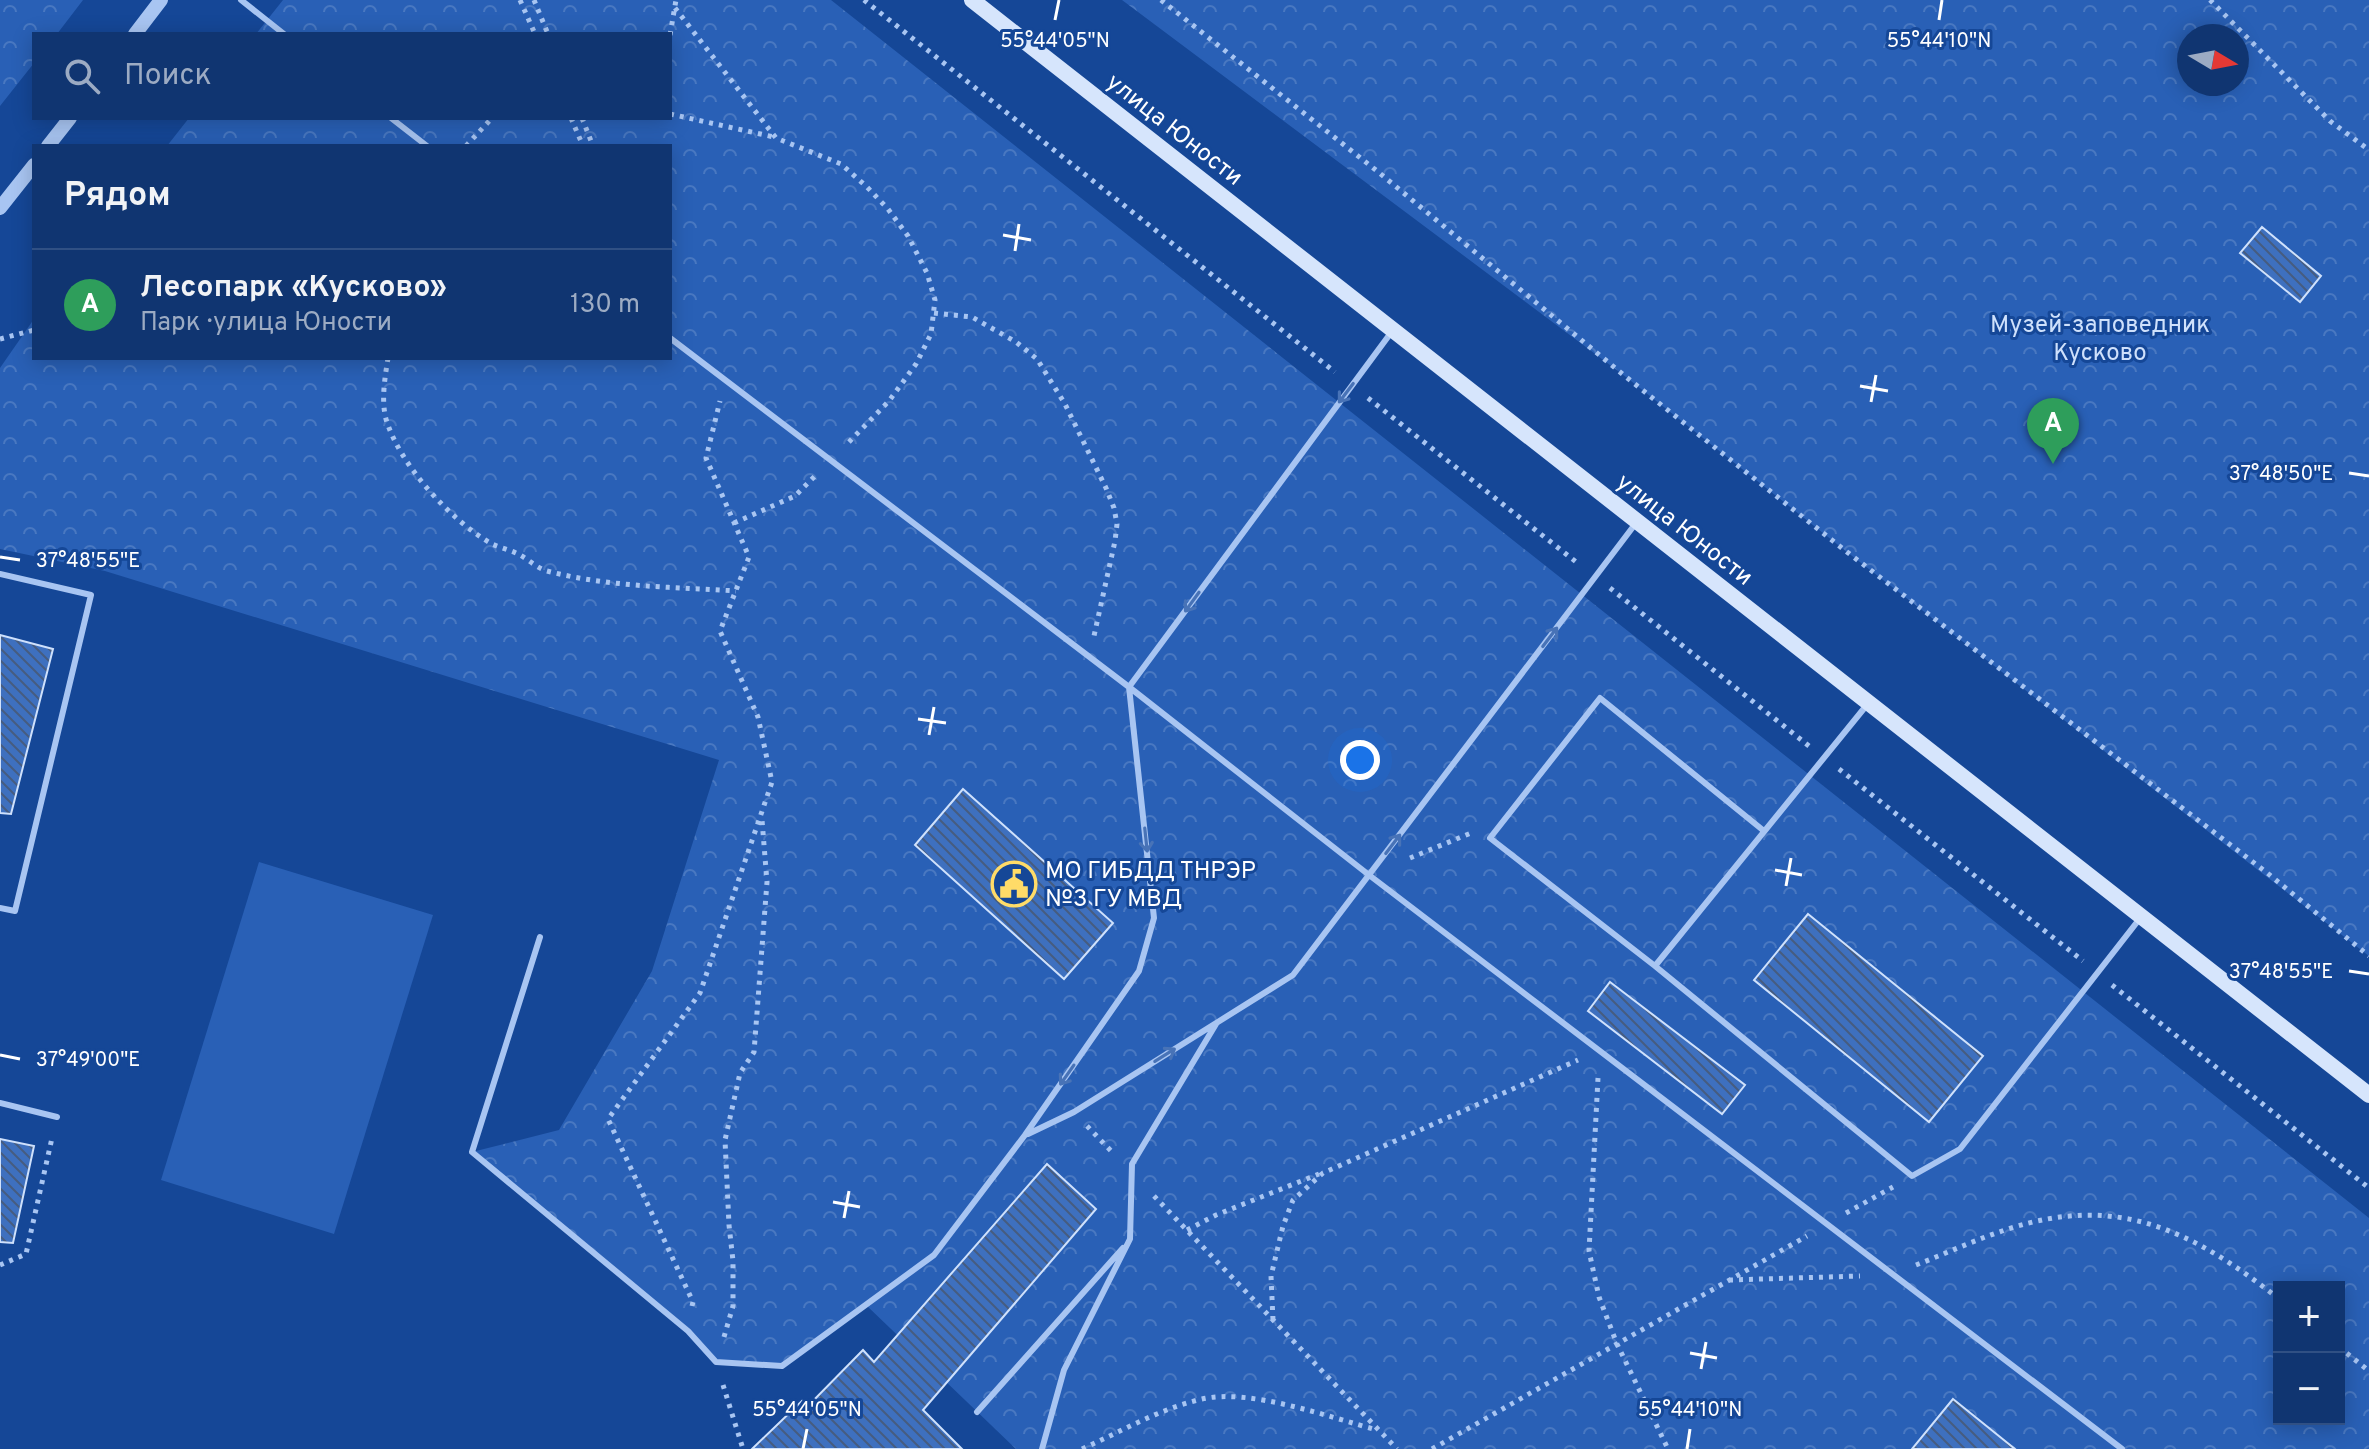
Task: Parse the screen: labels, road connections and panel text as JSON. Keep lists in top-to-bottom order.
{
  "streets": {
    "main road": ["улица Юности"]
  },
  "parks": ["Музей-заповедник Кусково"],
  "places": {
    "public building": ["МО ГИБДД ТНРЭР №3 ГУ МВД"]
  },
  "north": "right",
  "page": {
    "search": "Поиск",
    "heading": "Рядом",
    "list": [
      {
        "mark": "A",
        "name": "Лесопарк «Кусково»",
        "note": "Парк · улица Юности",
        "value": "130 m"
      }
    ],
    "pins": "A",
    "map_buttons": ["+", "−"]
  },
  "coordinates": [
    "55°44'05\"N",
    "55°44'10\"N",
    "37°48'50\"E",
    "37°48'55\"E",
    "37°49'00\"E"
  ]
}
